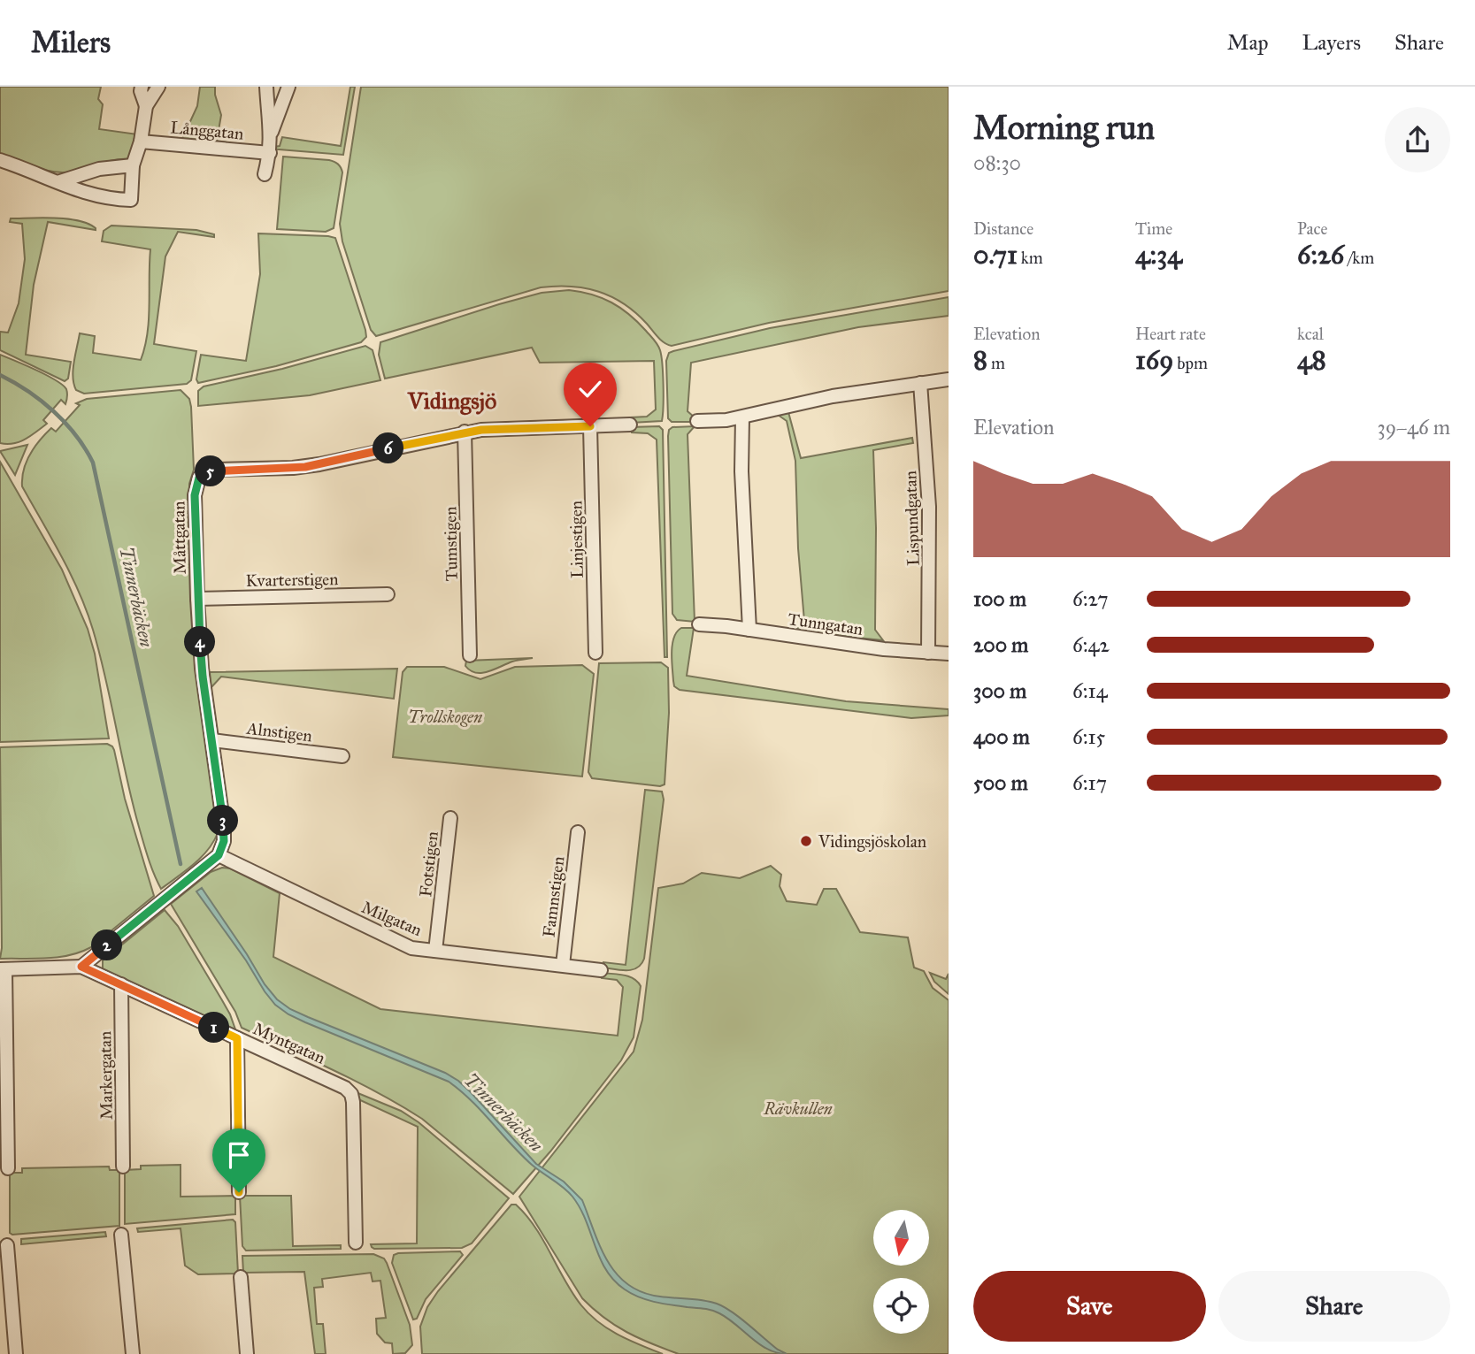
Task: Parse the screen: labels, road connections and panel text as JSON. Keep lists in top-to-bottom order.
{
  "streets": {
    "street": [
      "Långgatan",
      "Lispundgatan",
      "Måttgatan",
      "Linjestigen",
      "Tumstigen",
      "Kvarterstigen",
      "Tunngatan",
      "Alnstigen",
      "Fotstigen",
      "Famnstigen",
      "Milgatan",
      "Myntgatan",
      "Markergatan"
    ]
  },
  "crossings": [
    ["Lispundgatan", "Tunngatan"],
    ["Måttgatan", "Linjestigen"],
    ["Måttgatan", "Tumstigen"],
    ["Måttgatan", "Kvarterstigen"],
    ["Måttgatan", "Alnstigen"],
    ["Måttgatan", "Milgatan"],
    ["Fotstigen", "Milgatan"],
    ["Famnstigen", "Milgatan"],
    ["Myntgatan", "Markergatan"]
  ],
  "districts": ["Vidingsjö"],
  "water": ["Tinnerbäcken"],
  "parks": ["Trollskogen", "Rävkullen"],
  "places": ["Vidingsjöskolan"],
  "north": "bottom",
  "page": {
    "header": "Milers",
    "nav": ["Map", "Layers", "Share"],
    "heading": ["Morning run", "08:30"],
    "stats": [
      ["Distance", "0.71 km"],
      ["Time", "4:34"],
      ["Pace", "6:26 /km"],
      ["Elevation", "8 m"],
      ["Heart rate", "169 bpm"],
      ["kcal", "48"]
    ],
    "chart": ["Elevation", "39–46 m"],
    "pins": [
      "6",
      "5",
      "4",
      "3",
      "2",
      "1"
    ],
    "list": [
      {
        "name": "100 m",
        "note": "6:27"
      },
      {
        "name": "200 m",
        "note": "6:42"
      },
      {
        "name": "300 m",
        "note": "6:14"
      },
      {
        "name": "400 m",
        "note": "6:15"
      },
      {
        "name": "500 m",
        "note": "6:17"
      }
    ],
    "buttons": ["Save", "Share"]
  }
}
